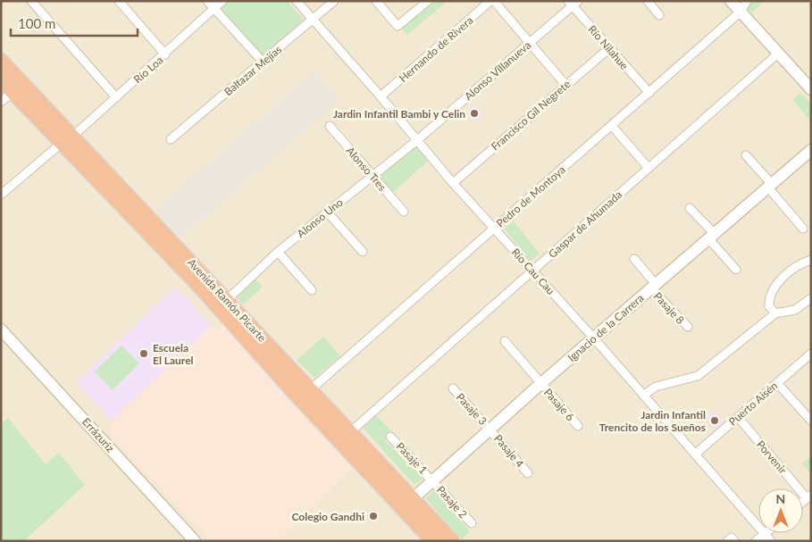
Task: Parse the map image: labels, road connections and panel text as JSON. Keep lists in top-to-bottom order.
{
  "streets": {
    "highway": ["Avenida Ramón Picarte"],
    "street": [
      "Río Nilahue",
      "Hernando de Rivera",
      "Río Loa",
      "Baltazar Mejías",
      "Alonso Villanueva",
      "Francisco Gil Negrete",
      "Alonso Tres",
      "Pedro de Montoya",
      "Alonso Uno",
      "Gaspar de Ahumada",
      "Río Cau Cau",
      "Pasaje 8",
      "Ignacio de la Carrera",
      "Puerto Aisén",
      "Pasaje 6",
      "Pasaje 3",
      "Errázuriz",
      "Pasaje 4",
      "Porvenir",
      "Pasaje 1",
      "Pasaje 2"
    ]
  },
  "crossings": [
    ["Río Nilahue", "Alonso Villanueva"],
    ["Río Nilahue", "Francisco Gil Negrete"],
    ["Río Nilahue", "Pedro de Montoya"],
    ["Hernando de Rivera", "Río Cau Cau"],
    ["Río Loa", "Avenida Ramón Picarte"],
    ["Baltazar Mejías", "Río Cau Cau"],
    ["Alonso Villanueva", "Alonso Uno"],
    ["Alonso Villanueva", "Río Cau Cau"],
    ["Francisco Gil Negrete", "Río Cau Cau"],
    ["Alonso Tres", "Alonso Uno"],
    ["Pedro de Montoya", "Río Cau Cau"],
    ["Pedro de Montoya", "Avenida Ramón Picarte"],
    ["Alonso Uno", "Río Cau Cau"],
    ["Alonso Uno", "Avenida Ramón Picarte"],
    ["Gaspar de Ahumada", "Río Cau Cau"],
    ["Gaspar de Ahumada", "Avenida Ramón Picarte"],
    ["Río Cau Cau", "Ignacio de la Carrera"],
    ["Río Cau Cau", "Puerto Aisén"],
    ["Avenida Ramón Picarte", "Ignacio de la Carrera"],
    ["Pasaje 8", "Ignacio de la Carrera"],
    ["Ignacio de la Carrera", "Pasaje 6"],
    ["Ignacio de la Carrera", "Pasaje 3"],
    ["Ignacio de la Carrera", "Pasaje 4"],
    ["Ignacio de la Carrera", "Pasaje 1"],
    ["Ignacio de la Carrera", "Pasaje 2"],
    ["Puerto Aisén", "Porvenir"],
    ["Pasaje 3", "Pasaje 4"],
    ["Pasaje 1", "Pasaje 2"]
  ],
  "places": [
    "Jardin Infantil Bambi y Celin",
    "Escuela El Laurel",
    "Jardin Infantil Trencito de los Sueños",
    "Colegio Gandhi"
  ],
  "scale_bar": "100 m",
  "north": "top"
}
